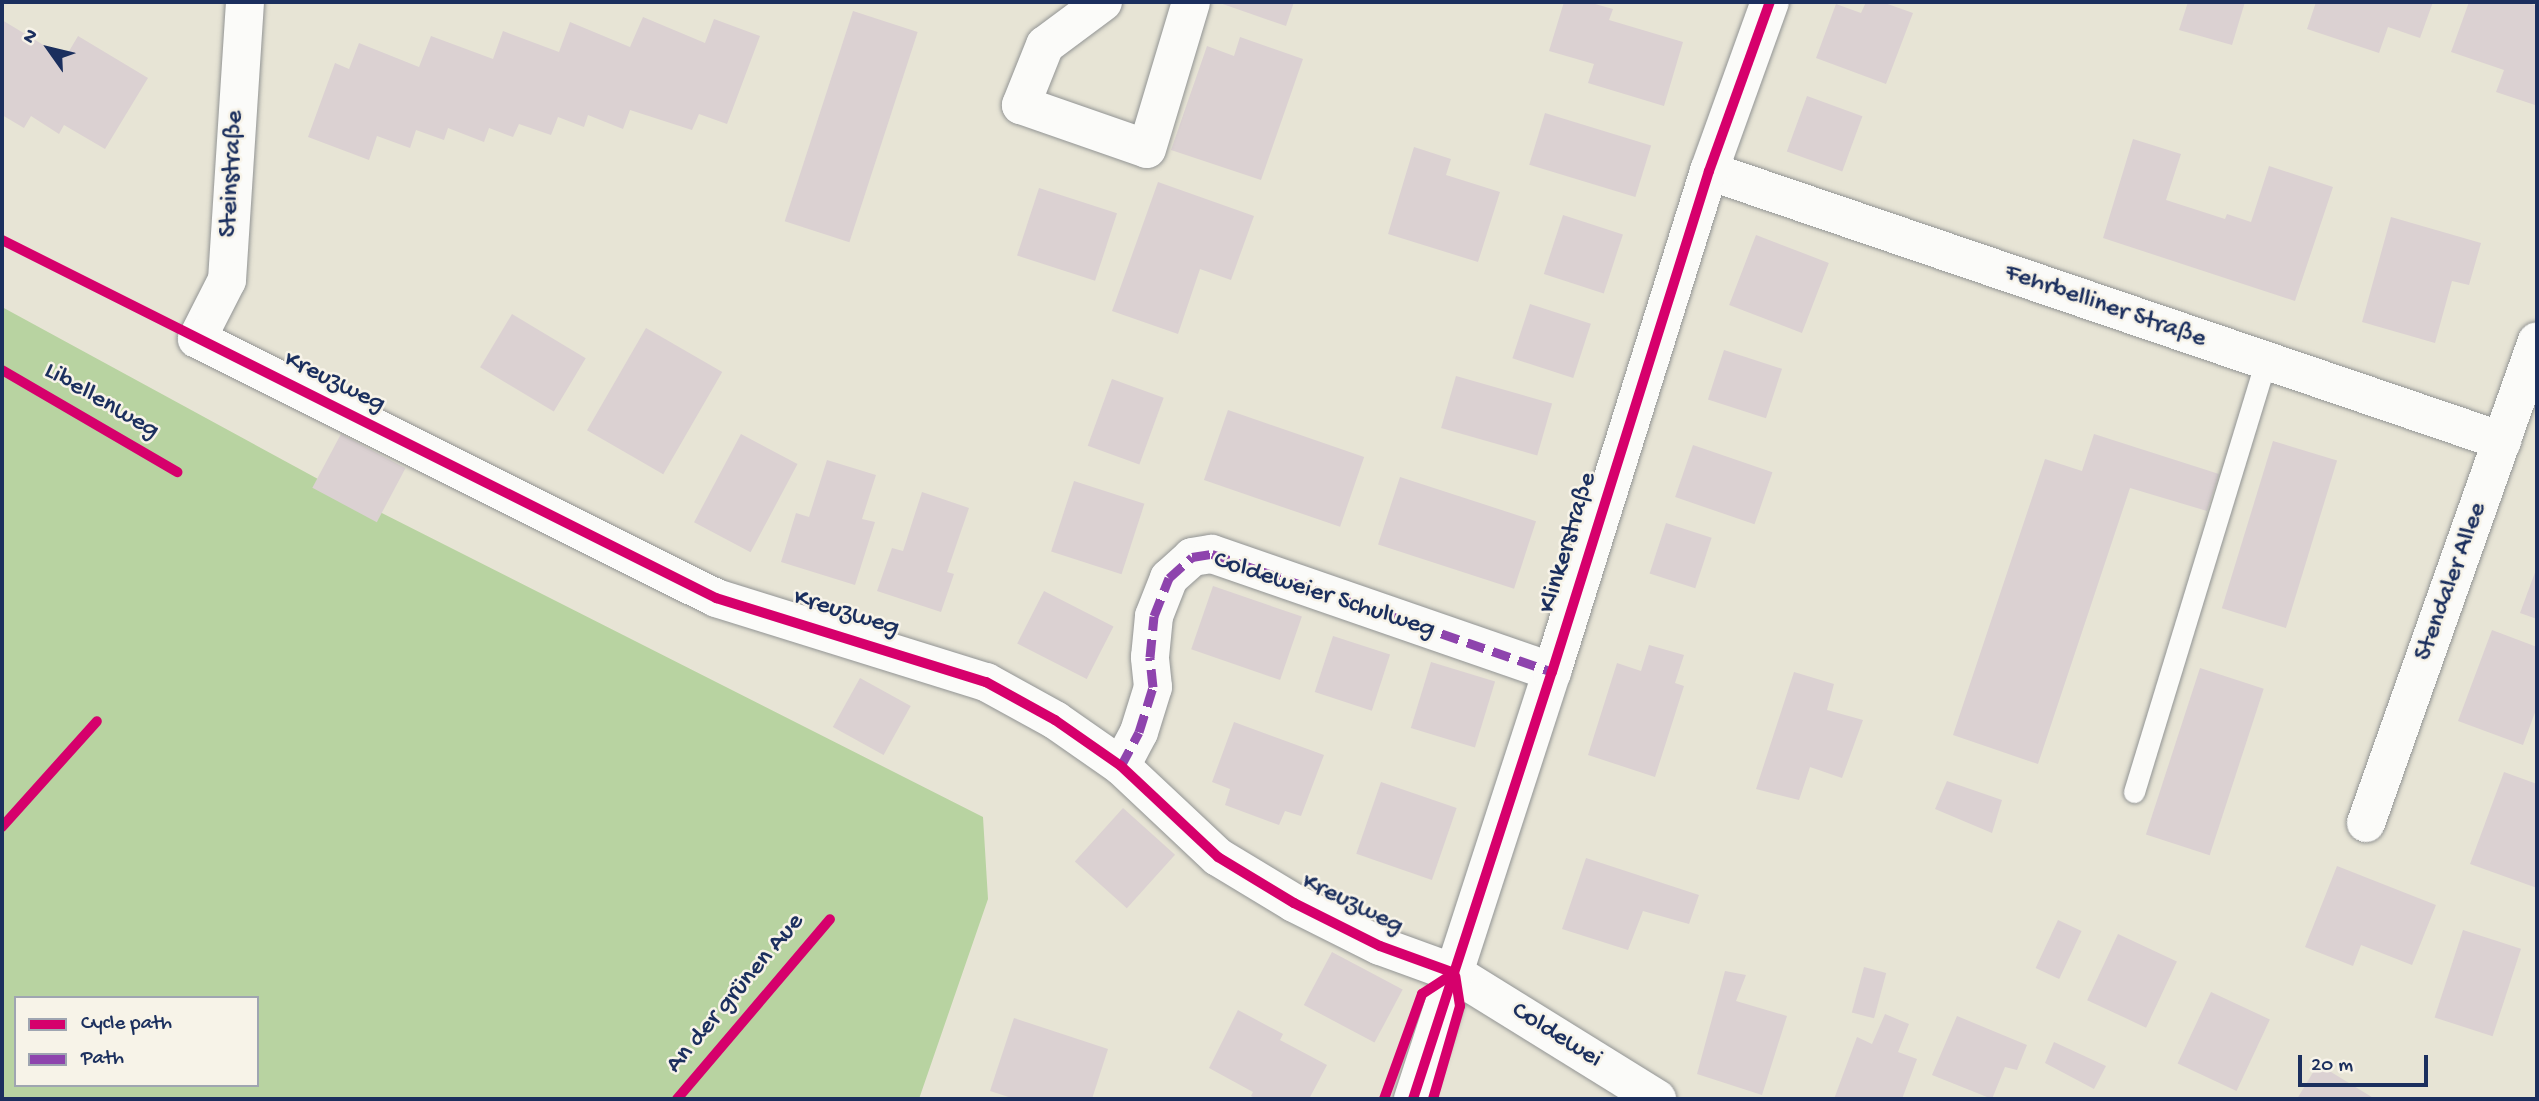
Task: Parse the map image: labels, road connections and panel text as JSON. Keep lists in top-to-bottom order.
{
  "streets": {
    "street": [
      "Steinstraße",
      "Fehrbelliner Straße",
      "Kreuzweg",
      "Klinkerstraße",
      "Stendaler Allee",
      "Coldeweier Schulweg",
      "Coldewei"
    ],
    "cycle path": ["Libellenweg", "An der grünen Aue"]
  },
  "crossings": [
    ["Steinstraße", "Kreuzweg"],
    ["Fehrbelliner Straße", "Klinkerstraße"],
    ["Fehrbelliner Straße", "Stendaler Allee"],
    ["Kreuzweg", "Klinkerstraße"],
    ["Kreuzweg", "Coldeweier Schulweg"],
    ["Kreuzweg", "Coldewei"],
    ["Klinkerstraße", "Coldeweier Schulweg"],
    ["Klinkerstraße", "Coldewei"]
  ],
  "legend": ["Cycle path", "Path"],
  "scale_bar": "20 m",
  "north": "top left"
}
